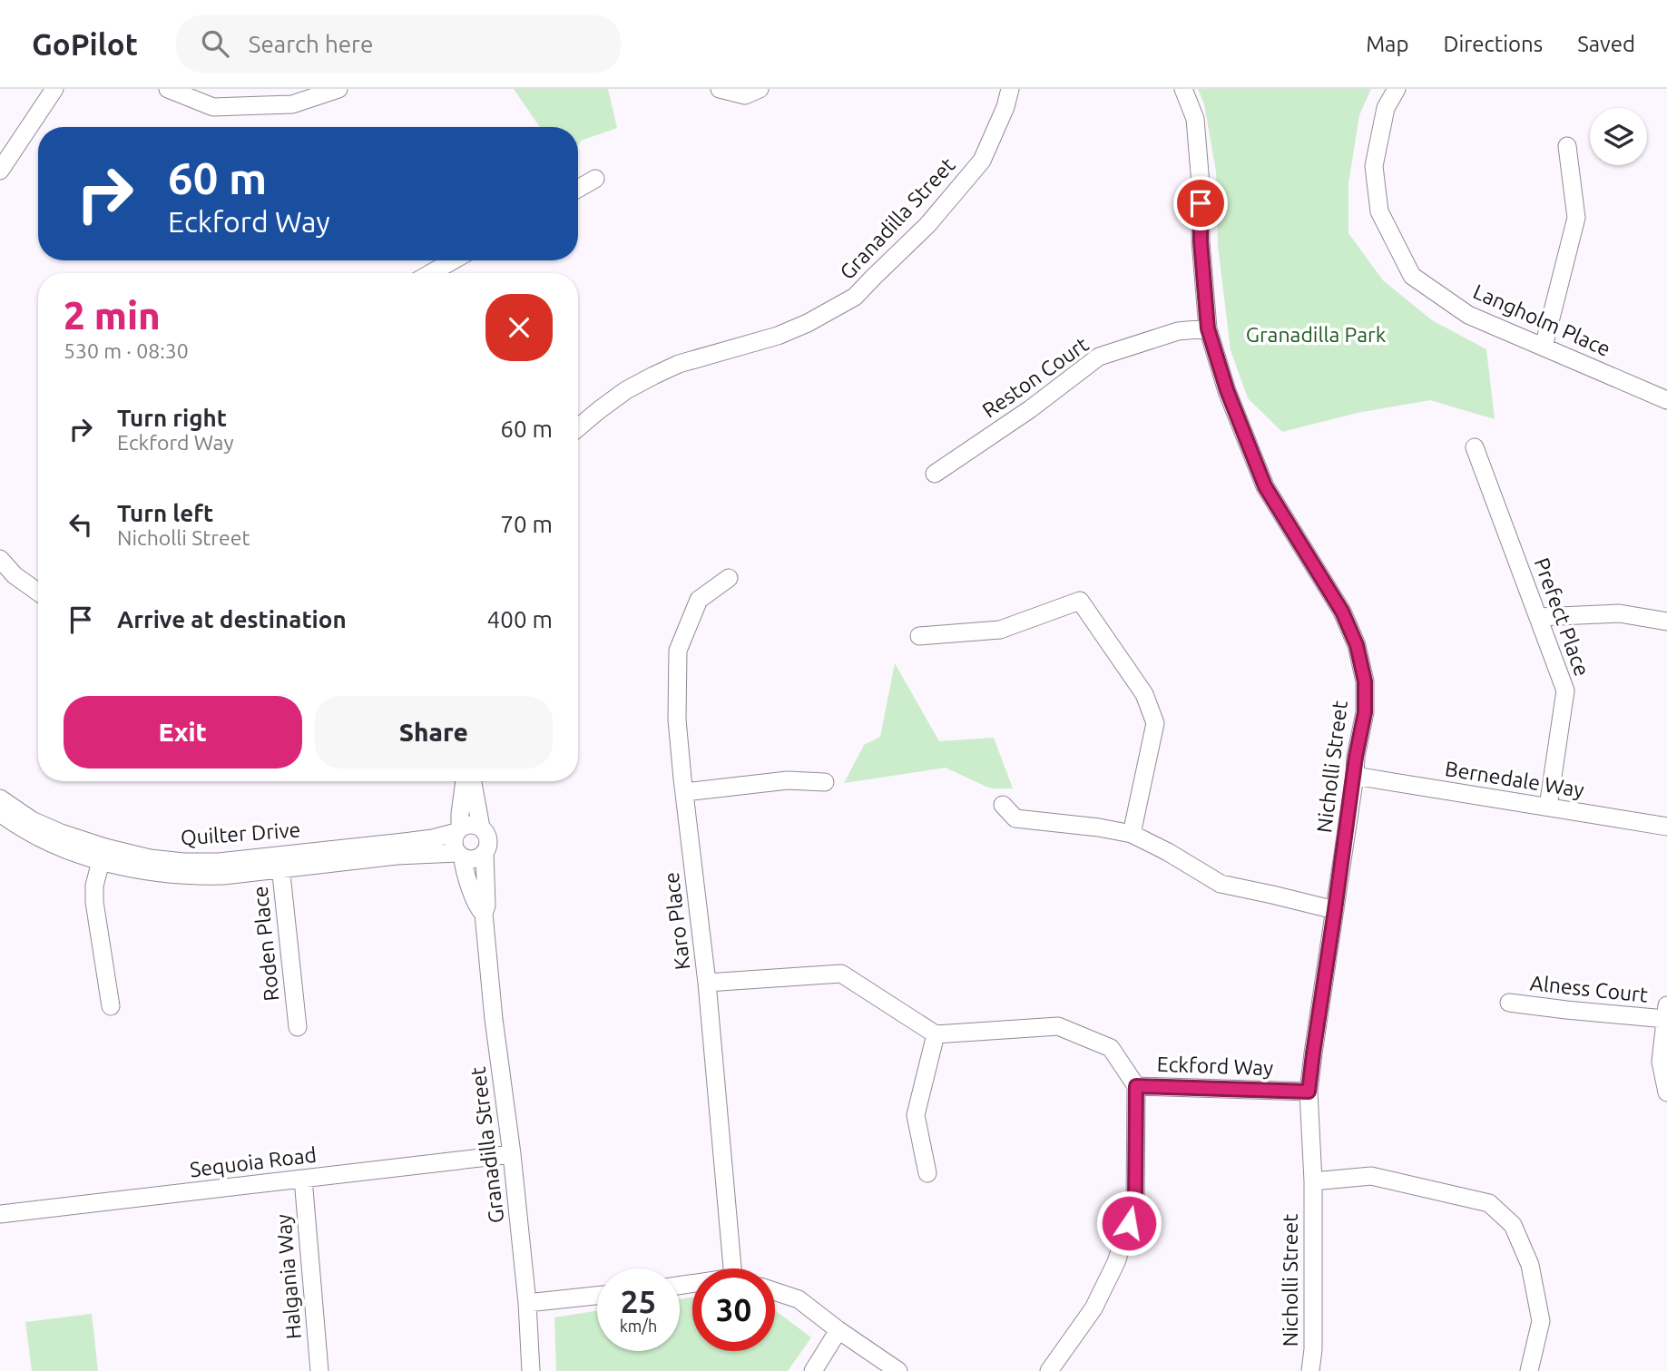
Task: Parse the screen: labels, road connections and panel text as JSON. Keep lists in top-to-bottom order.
{
  "streets": {
    "street": [
      "Granadilla Street",
      "Langholm Place",
      "Reston Court",
      "Prefect Place",
      "Nicholli Street",
      "Bernedale Way",
      "Quilter Drive",
      "Karo Place",
      "Roden Place",
      "Alness Court",
      "Eckford Way",
      "Sequoia Road",
      "Halgania Way"
    ]
  },
  "crossings": [
    ["Granadilla Street", "Quilter Drive"],
    ["Granadilla Street", "Sequoia Road"],
    ["Reston Court", "Nicholli Street"],
    ["Prefect Place", "Bernedale Way"],
    ["Nicholli Street", "Bernedale Way"],
    ["Nicholli Street", "Eckford Way"],
    ["Quilter Drive", "Roden Place"],
    ["Sequoia Road", "Halgania Way"]
  ],
  "parks": ["Granadilla Park"],
  "page": {
    "header": "GoPilot",
    "search": "Search here",
    "nav": ["Map", "Directions", "Saved"],
    "turn": ["60 m", "Eckford Way"],
    "heading": ["2 min", "530 m · 08:30"],
    "list": [
      {
        "name": "Turn right",
        "note": "Eckford Way",
        "value": "60 m"
      },
      {
        "name": "Turn left",
        "note": "Nicholli Street",
        "value": "70 m"
      },
      {
        "name": "Arrive at destination",
        "value": "400 m"
      }
    ],
    "buttons": ["Exit", "Share"],
    "speed": "25 km/h",
    "limit": "30"
  }
}
